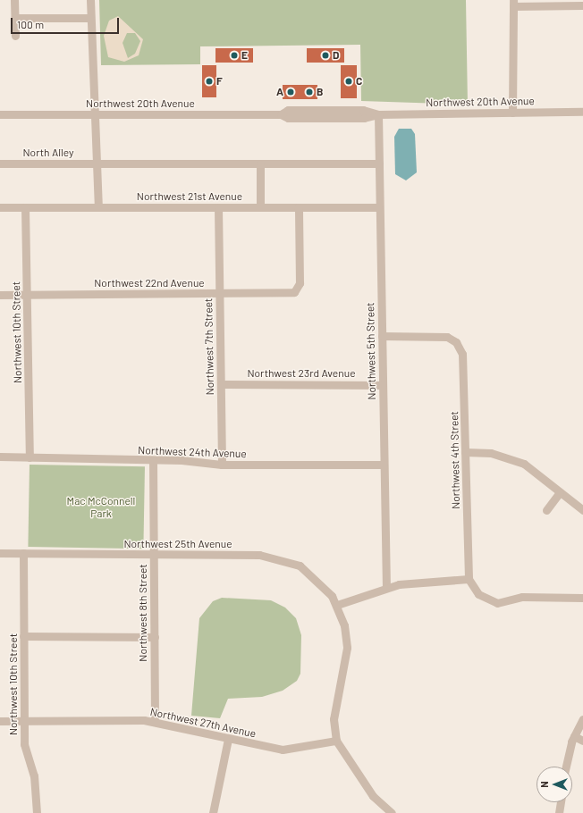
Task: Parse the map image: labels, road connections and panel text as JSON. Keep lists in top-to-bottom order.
{
  "streets": {
    "street": [
      "Northwest 20th Avenue",
      "North Alley",
      "Northwest 21st Avenue",
      "Northwest 22nd Avenue",
      "Northwest 10th Street",
      "Northwest 7th Street",
      "Northwest 5th Street",
      "Northwest 23rd Avenue",
      "Northwest 24th Avenue",
      "Northwest 4th Street",
      "Northwest 25th Avenue",
      "Northwest 8th Street",
      "Northwest 27th Avenue"
    ]
  },
  "crossings": [
    ["Northwest 20th Avenue", "Northwest 5th Street"],
    ["North Alley", "Northwest 5th Street"],
    ["Northwest 21st Avenue", "Northwest 22nd Avenue"],
    ["Northwest 21st Avenue", "Northwest 10th Street"],
    ["Northwest 21st Avenue", "Northwest 7th Street"],
    ["Northwest 21st Avenue", "Northwest 5th Street"],
    ["Northwest 22nd Avenue", "Northwest 10th Street"],
    ["Northwest 22nd Avenue", "Northwest 7th Street"],
    ["Northwest 10th Street", "Northwest 24th Avenue"],
    ["Northwest 10th Street", "Northwest 25th Avenue"],
    ["Northwest 10th Street", "Northwest 27th Avenue"],
    ["Northwest 7th Street", "Northwest 23rd Avenue"],
    ["Northwest 7th Street", "Northwest 24th Avenue"],
    ["Northwest 5th Street", "Northwest 23rd Avenue"],
    ["Northwest 5th Street", "Northwest 24th Avenue"],
    ["Northwest 5th Street", "Northwest 4th Street"],
    ["Northwest 24th Avenue", "Northwest 8th Street"],
    ["Northwest 25th Avenue", "Northwest 8th Street"],
    ["Northwest 8th Street", "Northwest 27th Avenue"]
  ],
  "parks": ["Mac McConnell Park"],
  "places": [
    "E",
    "D",
    "F",
    "C",
    "A",
    "B"
  ],
  "scale_bar": "100 m",
  "north": "left"
}
